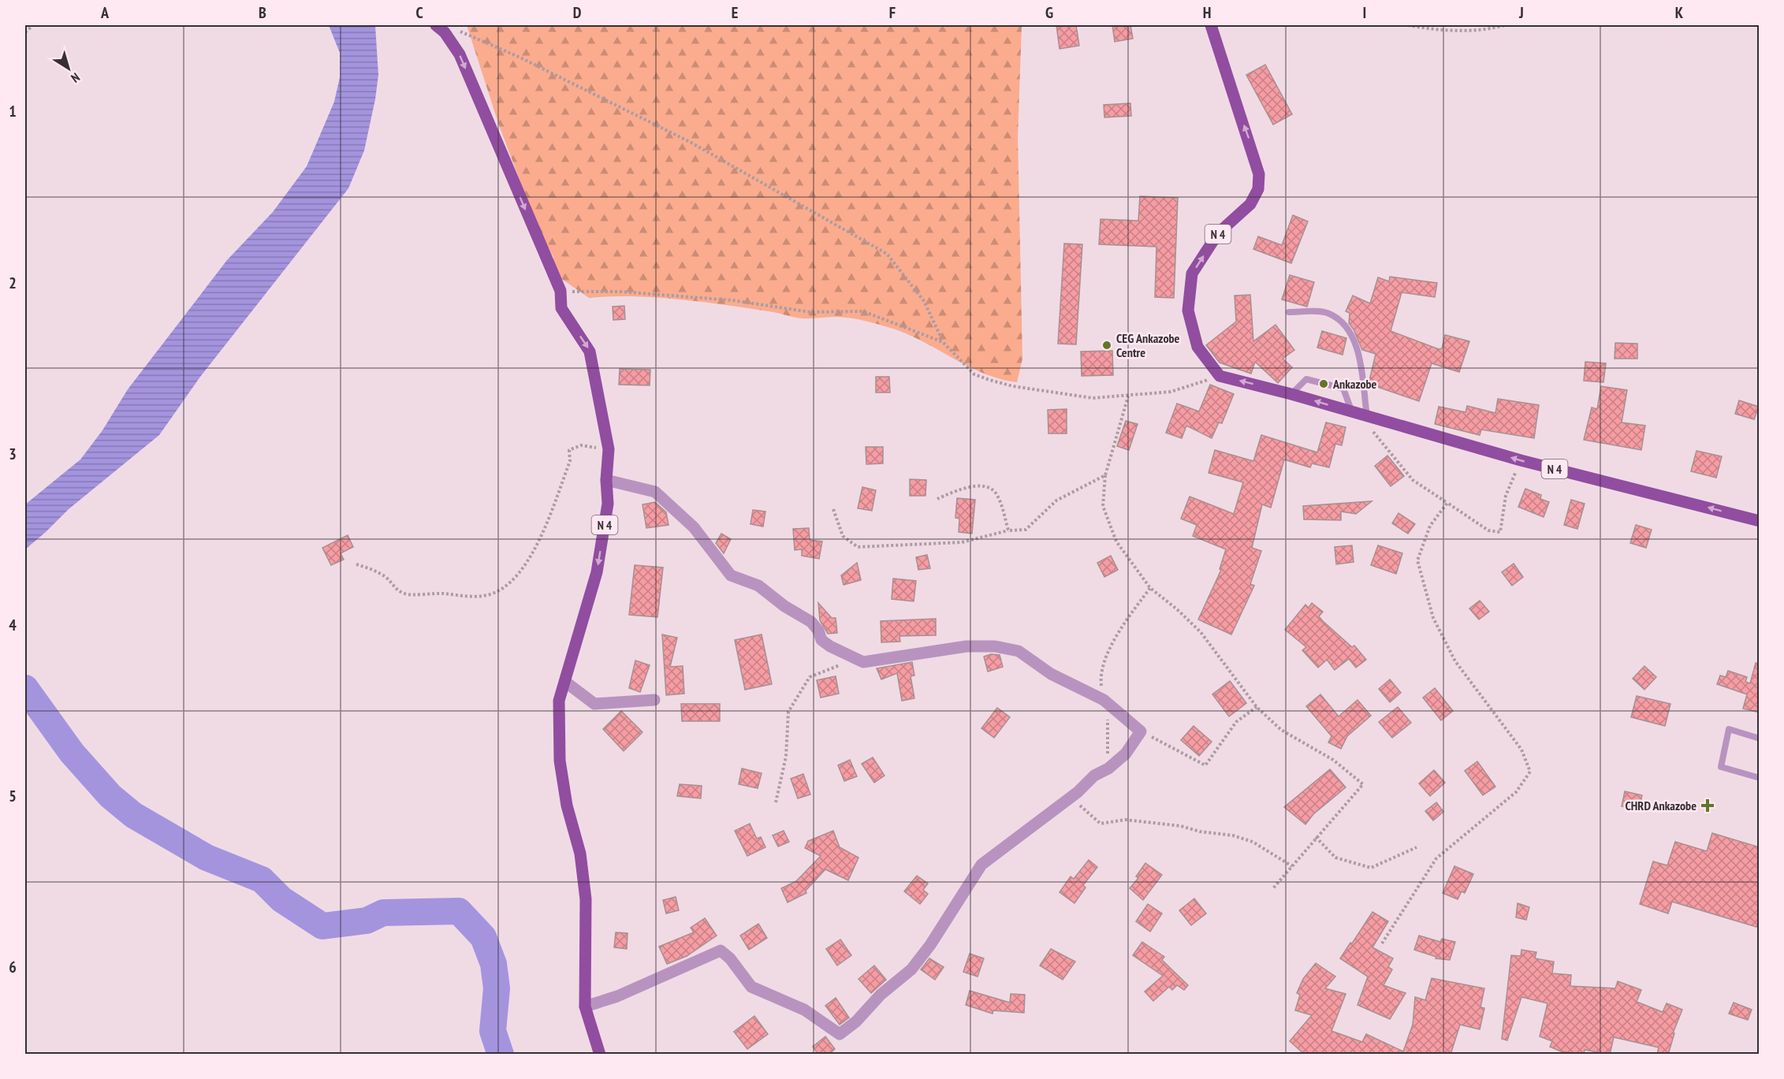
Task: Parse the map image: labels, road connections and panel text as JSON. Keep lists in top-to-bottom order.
{
  "streets": {
    "main road": ["N 4"]
  },
  "places": {
    "other": ["CEG Ankazobe Centre", "Ankazobe"],
    "health": ["CHRD Ankazobe"]
  },
  "north": "bottom right",
  "grid": {
    "columns": [
      "A",
      "B",
      "C",
      "D",
      "E",
      "F",
      "G",
      "H",
      "I",
      "J",
      "K"
    ],
    "rows": [
      "1",
      "2",
      "3",
      "4",
      "5",
      "6"
    ]
  }
}
